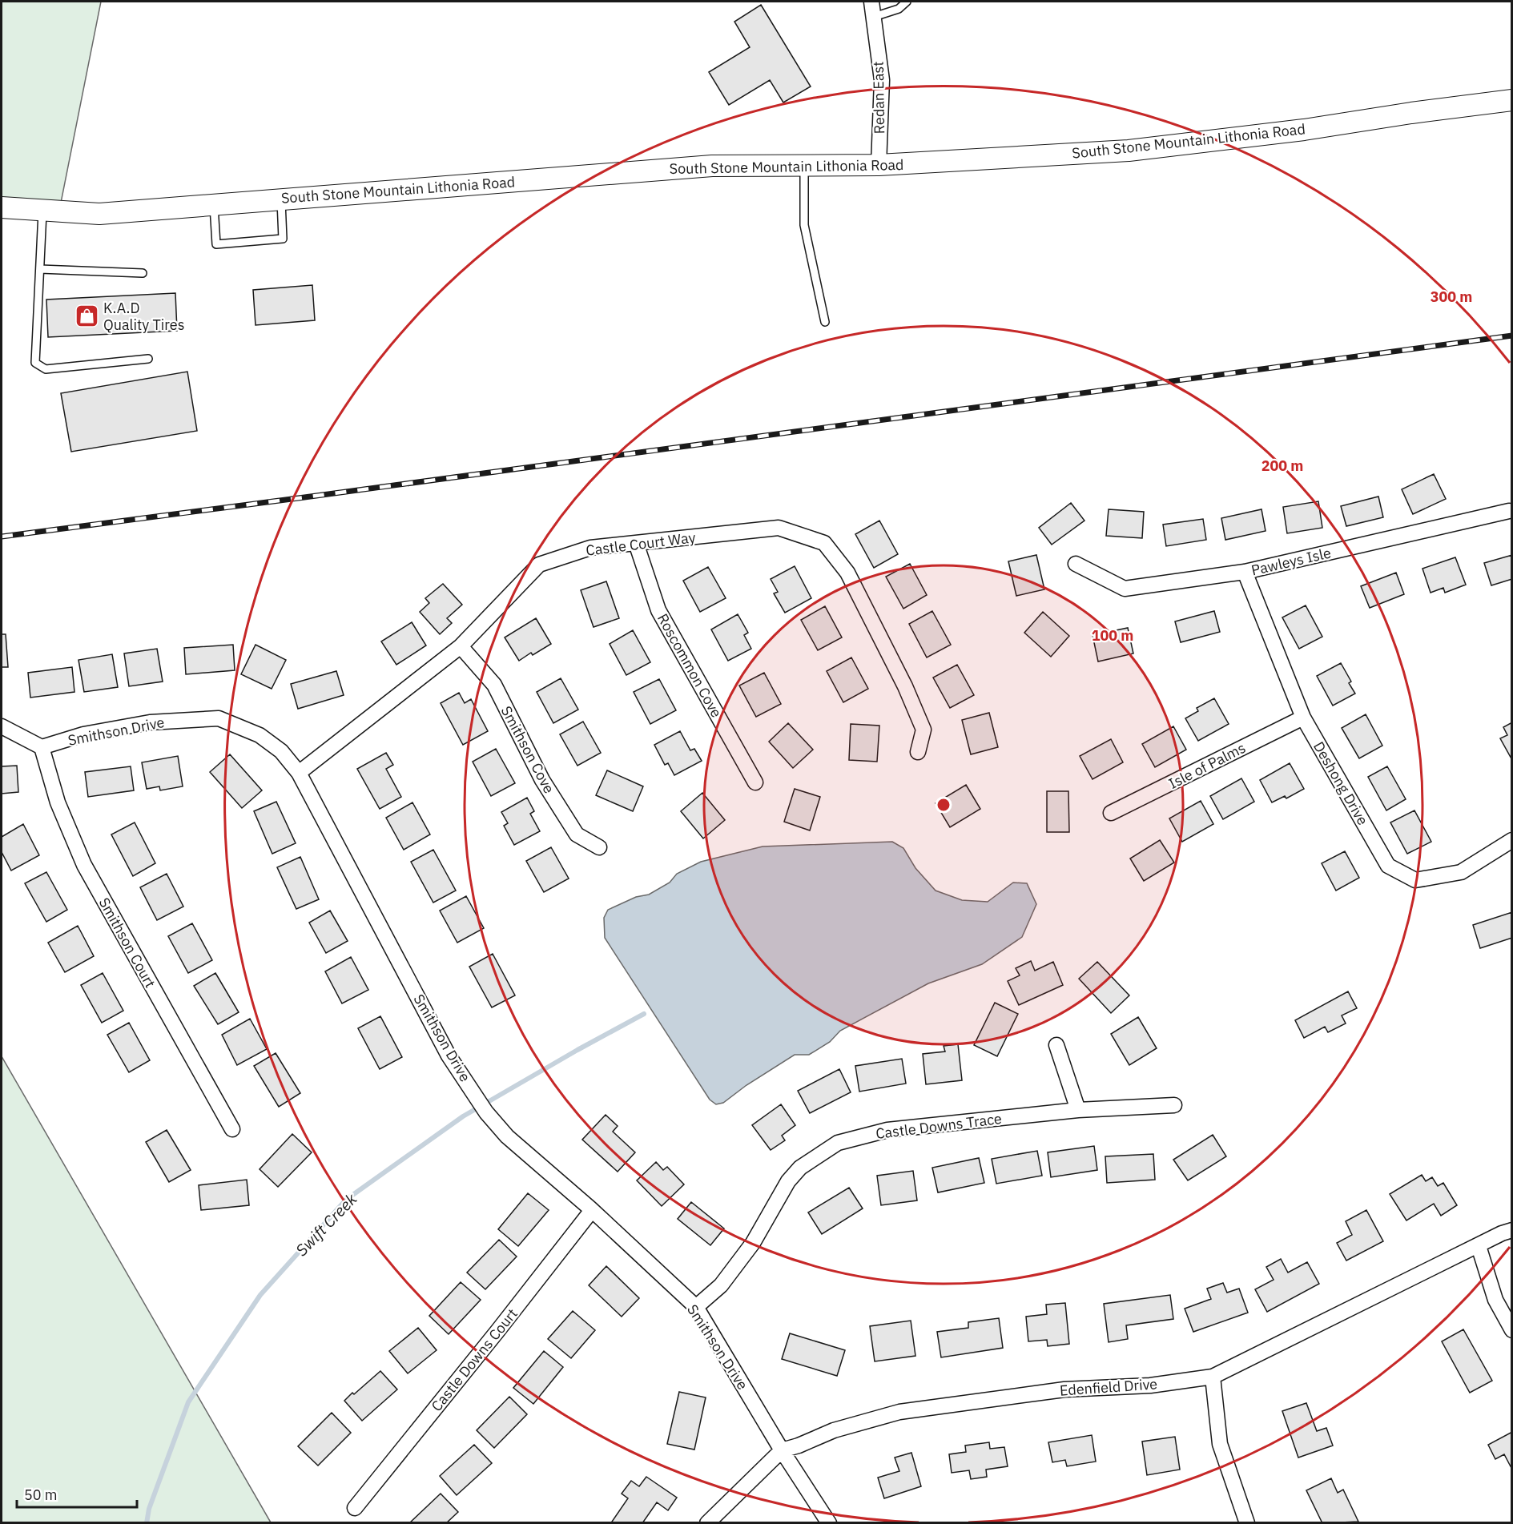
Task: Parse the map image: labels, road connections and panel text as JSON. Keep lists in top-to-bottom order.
{
  "streets": {
    "main road": ["South Stone Mountain Lithonia Road"],
    "street": [
      "Redan East",
      "Castle Court Way",
      "Pawleys Isle",
      "Roscommon Cove",
      "Smithson Drive",
      "Smithson Cove",
      "Isle of Palms",
      "Deshong Drive",
      "Smithson Court",
      "Castle Downs Trace",
      "Castle Downs Court",
      "Edenfield Drive"
    ]
  },
  "crossings": [
    ["Redan East", "South Stone Mountain Lithonia Road"],
    ["Castle Court Way", "Roscommon Cove"],
    ["Castle Court Way", "Smithson Drive"],
    ["Castle Court Way", "Smithson Cove"],
    ["Pawleys Isle", "Deshong Drive"],
    ["Smithson Drive", "Smithson Court"],
    ["Smithson Drive", "Castle Downs Trace"],
    ["Smithson Drive", "Castle Downs Court"],
    ["Smithson Drive", "Edenfield Drive"],
    ["Isle of Palms", "Deshong Drive"]
  ],
  "water": ["Swift Creek"],
  "places": {
    "shop": ["K.A.D Quality Tires"]
  },
  "scale_bar": "50 m",
  "rings": ["300 m", "200 m", "100 m"]
}
